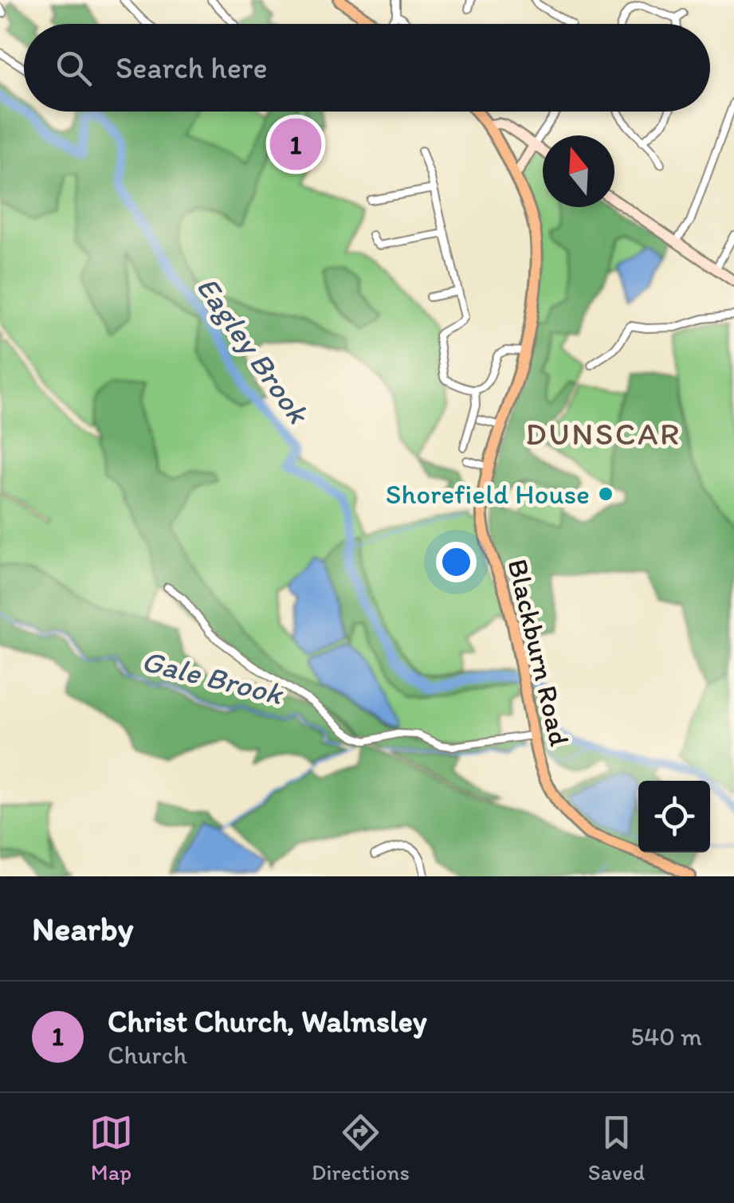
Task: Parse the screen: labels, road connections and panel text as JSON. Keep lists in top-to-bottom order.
{
  "streets": {
    "highway": ["Blackburn Road"]
  },
  "districts": ["DUNSCAR"],
  "water": ["Eagley Brook", "Gale Brook"],
  "places": ["Shorefield House"],
  "north": "top",
  "page": {
    "search": "Search here",
    "pins": "1",
    "heading": "Nearby",
    "list": [
      {
        "mark": "1",
        "name": "Christ Church, Walmsley",
        "note": "Church",
        "value": "540 m"
      }
    ],
    "nav": ["Map", "Directions", "Saved"]
  }
}
